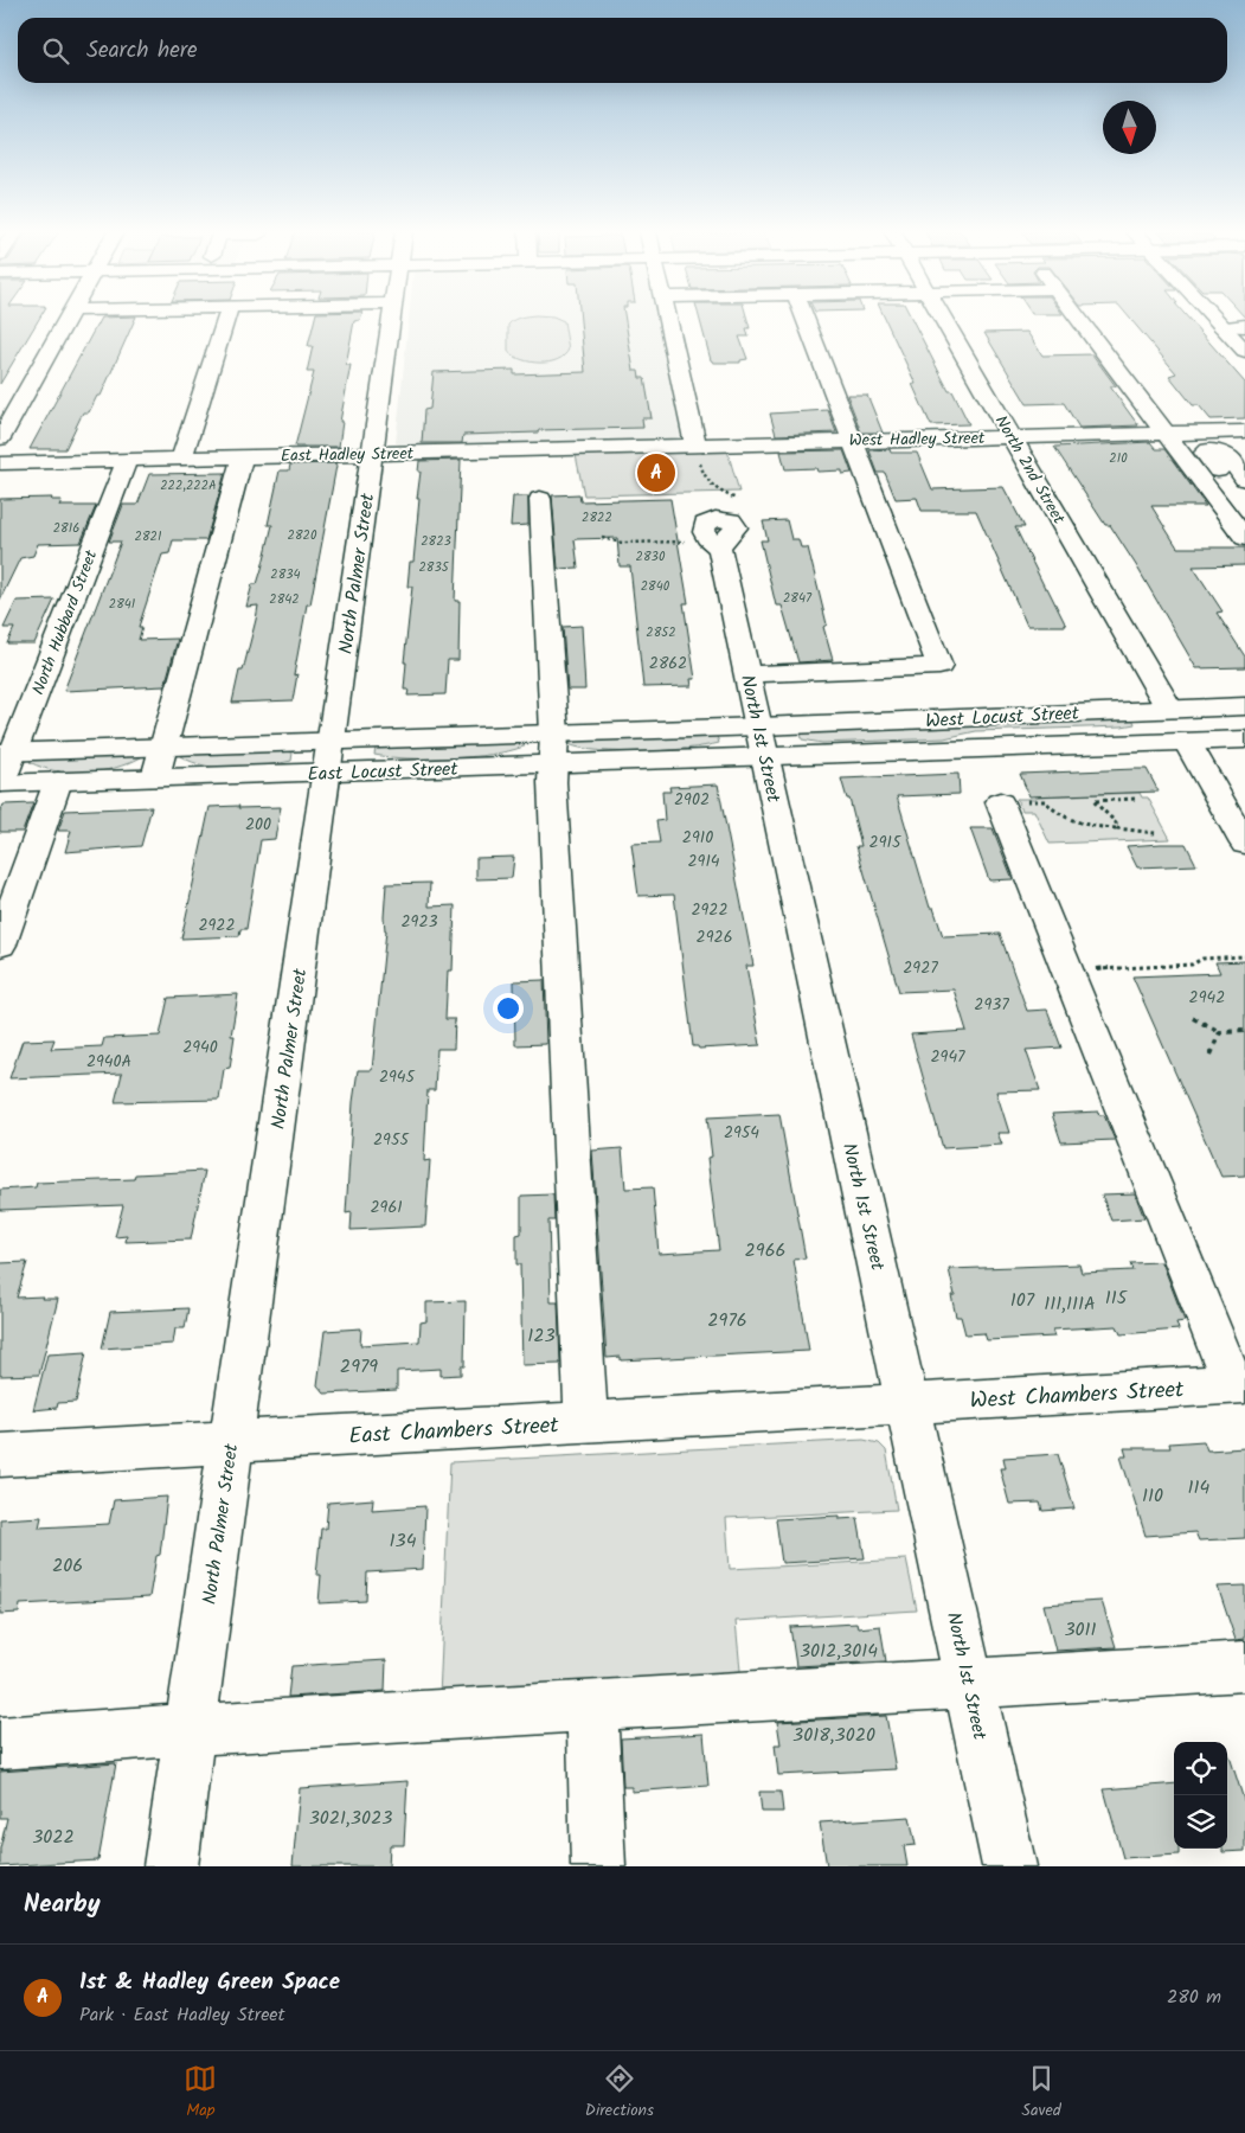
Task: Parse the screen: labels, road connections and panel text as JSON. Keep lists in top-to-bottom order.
{
  "streets": {
    "street": [
      "West Hadley Street",
      "East Hadley Street",
      "North 2nd Street",
      "North Palmer Street",
      "North Hubbard Street",
      "West Locust Street",
      "North 1st Street",
      "East Locust Street",
      "West Chambers Street",
      "East Chambers Street"
    ]
  },
  "crossings": [
    ["West Hadley Street", "East Hadley Street"],
    ["West Hadley Street", "North 2nd Street"],
    ["East Hadley Street", "North Palmer Street"],
    ["East Hadley Street", "North Hubbard Street"],
    ["North 2nd Street", "West Locust Street"],
    ["North Palmer Street", "East Locust Street"],
    ["North Palmer Street", "East Chambers Street"],
    ["North Hubbard Street", "East Locust Street"],
    ["West Locust Street", "North 1st Street"],
    ["West Locust Street", "East Locust Street"],
    ["North 1st Street", "East Locust Street"],
    ["North 1st Street", "West Chambers Street"],
    ["North 1st Street", "East Chambers Street"],
    ["West Chambers Street", "East Chambers Street"]
  ],
  "house_numbers": [
    "210",
    "222,222A",
    "2822",
    "2816",
    "2820",
    "2821",
    "2823",
    "2830",
    "2835",
    "2834",
    "2840",
    "2847",
    "2842",
    "2841",
    "2852",
    "2862",
    "2902",
    "200",
    "2910",
    "2915",
    "2914",
    "2922",
    "2923",
    "2922",
    "2926",
    "2927",
    "2942",
    "2937",
    "2940",
    "2947",
    "2940A",
    "2945",
    "2954",
    "2955",
    "2961",
    "2966",
    "115",
    "107",
    "111,111A",
    "2976",
    "123",
    "2979",
    "114",
    "110",
    "134",
    "206",
    "3011",
    "3012,3014",
    "3018,3020",
    "3021,3023",
    "3022"
  ],
  "north": "bottom",
  "page": {
    "search": "Search here",
    "pins": "A",
    "heading": "Nearby",
    "list": [
      {
        "mark": "A",
        "name": "1st & Hadley Green Space",
        "note": "Park · East Hadley Street",
        "value": "280 m"
      }
    ],
    "nav": ["Map", "Directions", "Saved"]
  }
}
